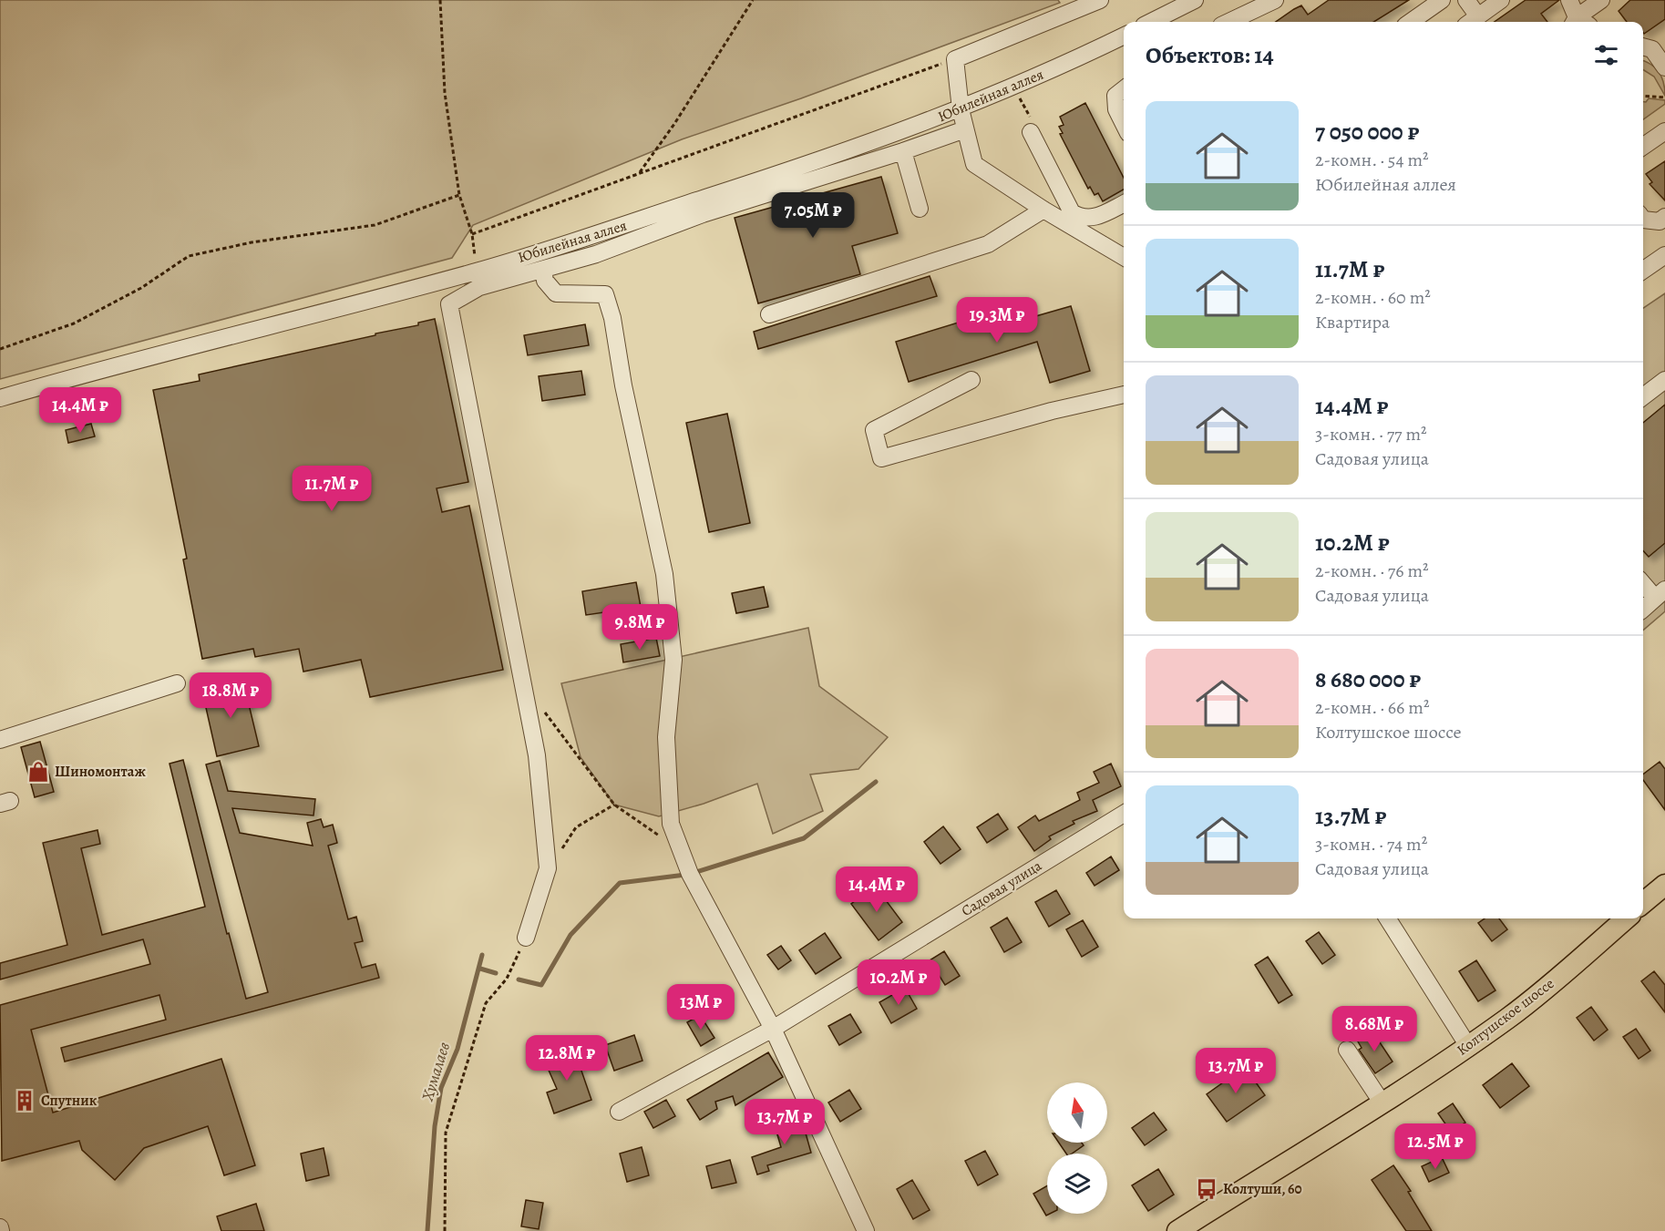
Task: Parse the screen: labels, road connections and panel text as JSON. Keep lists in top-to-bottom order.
{
  "streets": {
    "main road": ["Колтушское шоссе"],
    "street": ["Юбилейная аллея", "Садовая улица"]
  },
  "water": ["Хумалаев"],
  "places": {
    "shop": ["Шиномонтаж"],
    "building": ["Спутник"],
    "bus stop": ["Колтуши, 60"]
  },
  "north": "top",
  "page": {
    "heading": "Объектов: 14",
    "list": [
      {
        "name": "7 050 000 ₽",
        "note": "2-комн. · 54 m² · Юбилейная аллея"
      },
      {
        "name": "11.7M ₽",
        "note": "2-комн. · 60 m² · Квартира"
      },
      {
        "name": "14.4M ₽",
        "note": "3-комн. · 77 m² · Садовая улица"
      },
      {
        "name": "10.2M ₽",
        "note": "2-комн. · 76 m² · Садовая улица"
      },
      {
        "name": "8 680 000 ₽",
        "note": "2-комн. · 66 m² · Колтушское шоссе"
      },
      {
        "name": "13.7M ₽",
        "note": "3-комн. · 74 m² · Садовая улица"
      }
    ],
    "price": [
      "7.05M ₽",
      "19.3M ₽",
      "14.4M ₽",
      "11.7M ₽",
      "9.8M ₽",
      "18.8M ₽",
      "14.4M ₽",
      "10.2M ₽",
      "13M ₽",
      "8.68M ₽",
      "12.8M ₽",
      "13.7M ₽",
      "13.7M ₽",
      "12.5M ₽"
    ]
  }
}
